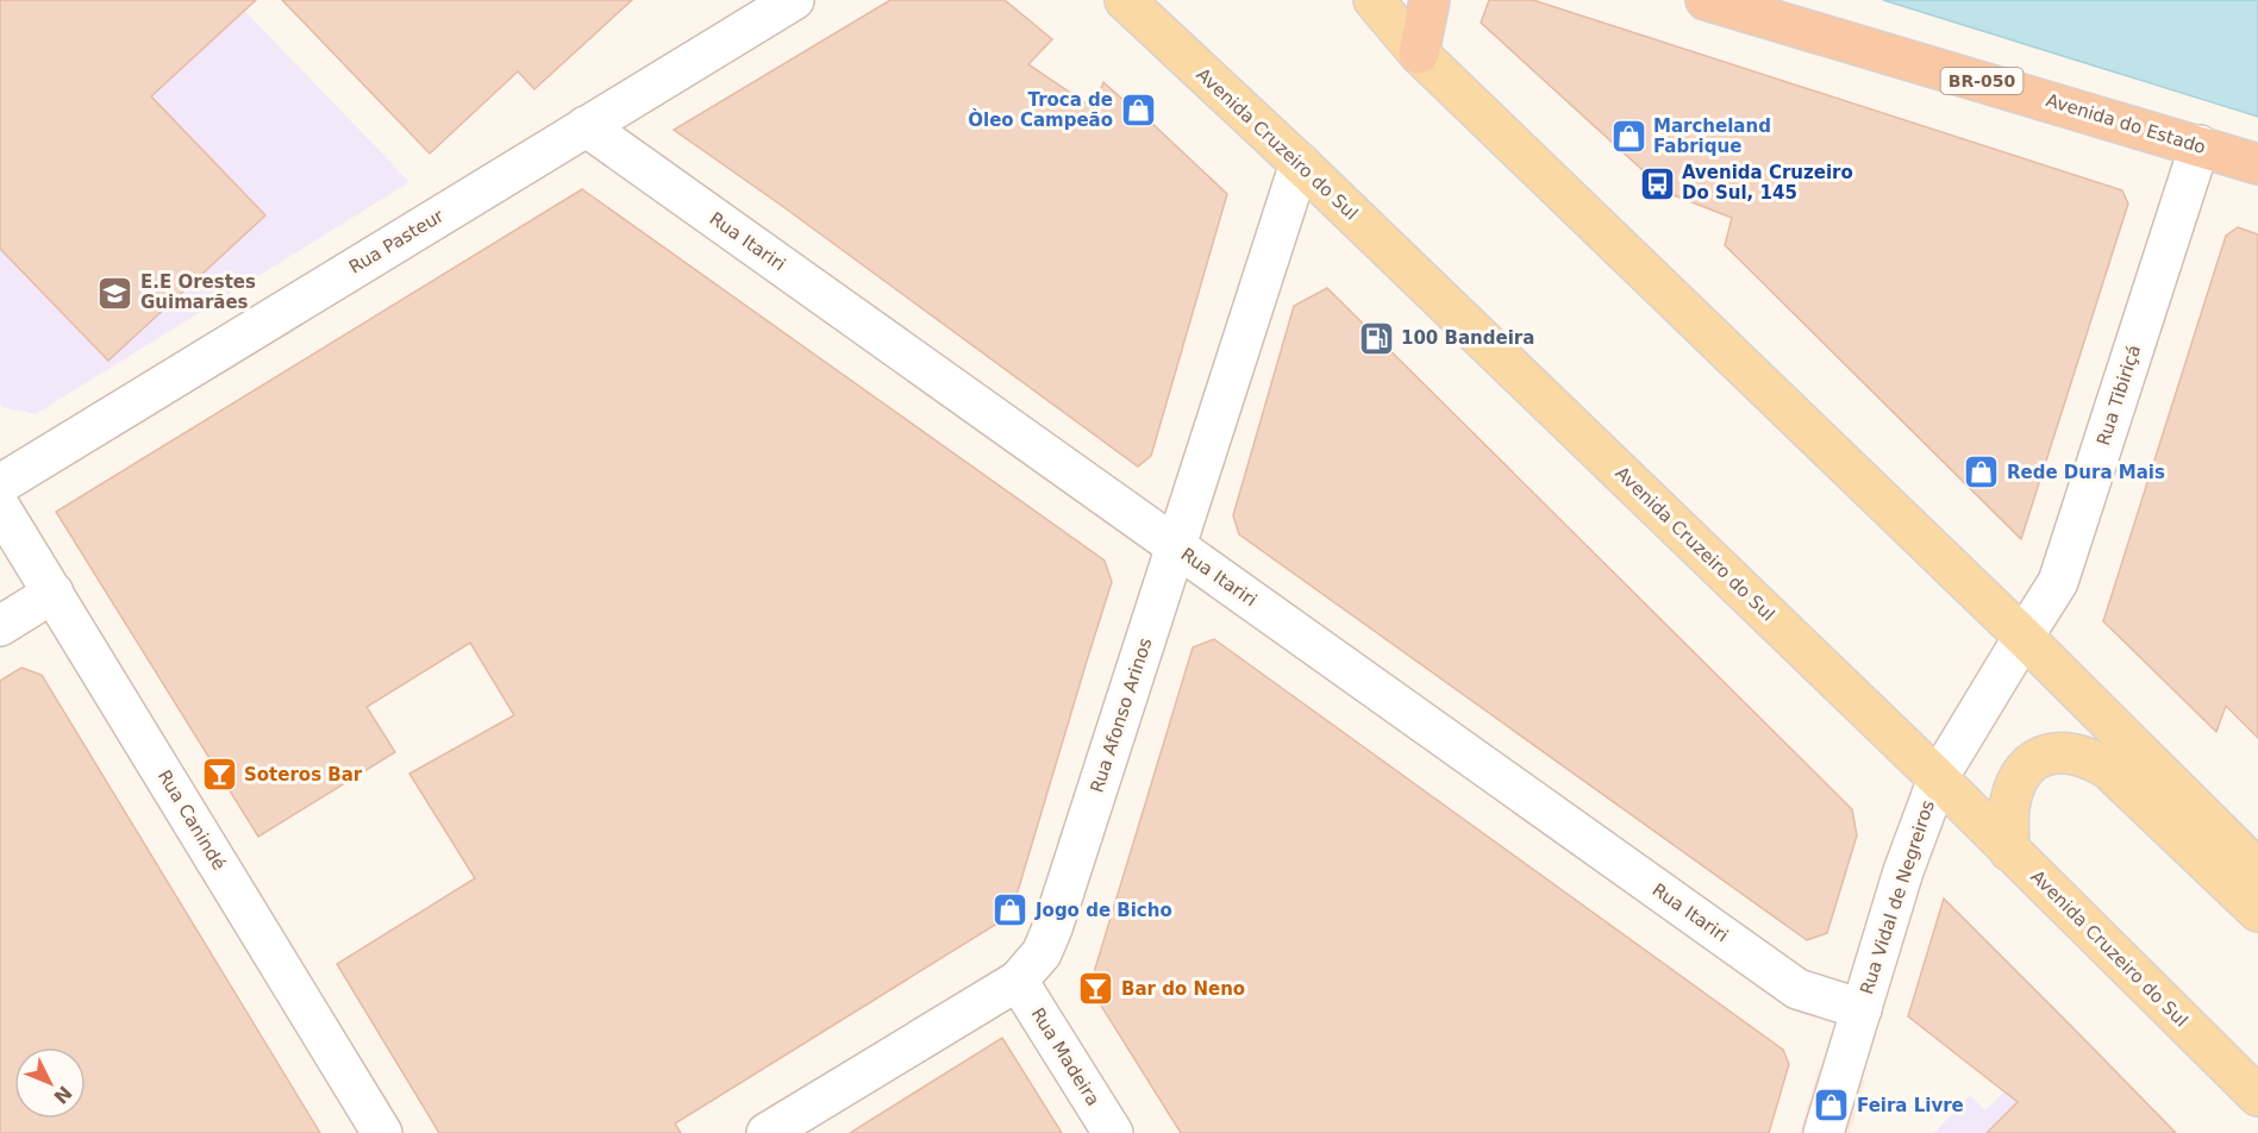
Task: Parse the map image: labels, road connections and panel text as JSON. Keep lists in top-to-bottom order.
{
  "streets": {
    "highway": ["BR-050", "Avenida do Estado"],
    "main road": ["Avenida Cruzeiro do Sul"],
    "street": [
      "Rua Pasteur",
      "Rua Itariri",
      "Rua Tibiriçá",
      "Rua Afonso Arinos",
      "Rua Canindé",
      "Rua Vidal de Negreiros",
      "Rua Madeira"
    ]
  },
  "crossings": [
    ["Avenida do Estado", "Rua Tibiriçá"],
    ["Avenida Cruzeiro do Sul", "Rua Afonso Arinos"],
    ["Avenida Cruzeiro do Sul", "Rua Vidal de Negreiros"],
    ["Rua Pasteur", "Rua Itariri"],
    ["Rua Itariri", "Rua Afonso Arinos"],
    ["Rua Itariri", "Rua Vidal de Negreiros"],
    ["Rua Tibiriçá", "Rua Vidal de Negreiros"],
    ["Rua Afonso Arinos", "Rua Madeira"]
  ],
  "places": {
    "shop": [
      "Troca de Òleo Campeão",
      "Marcheland Fabrique",
      "Rede Dura Mais",
      "Jogo de Bicho",
      "Feira Livre"
    ],
    "bus stop": ["Avenida Cruzeiro Do Sul, 145"],
    "school or university": ["E.E Orestes Guimarães"],
    "fuel station": ["100 Bandeira"],
    "bar": ["Soteros Bar", "Bar do Neno"]
  },
  "north": "bottom right"
}
